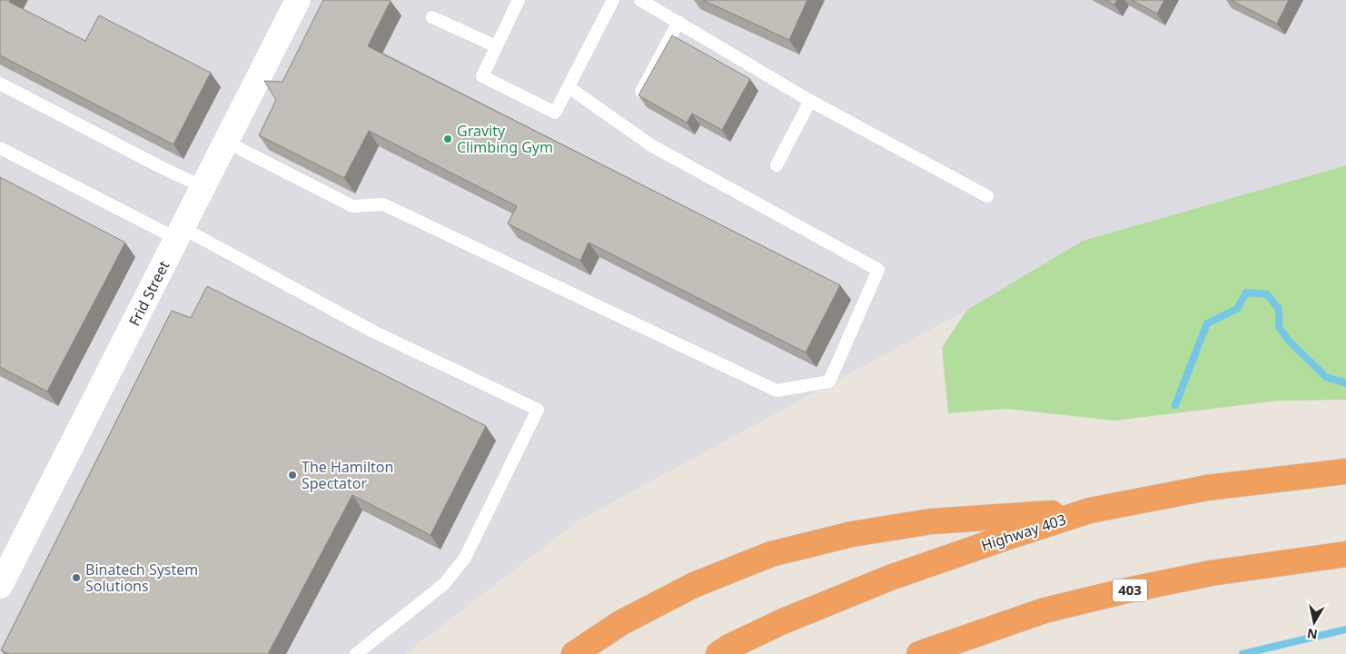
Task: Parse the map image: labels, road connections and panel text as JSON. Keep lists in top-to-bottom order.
{
  "streets": {
    "highway": ["Highway 403", "403"],
    "street": ["Frid Street"]
  },
  "places": ["Gravity Climbing Gym", "The Hamilton Spectator", "Binatech System Solutions"],
  "north": "bottom"
}
